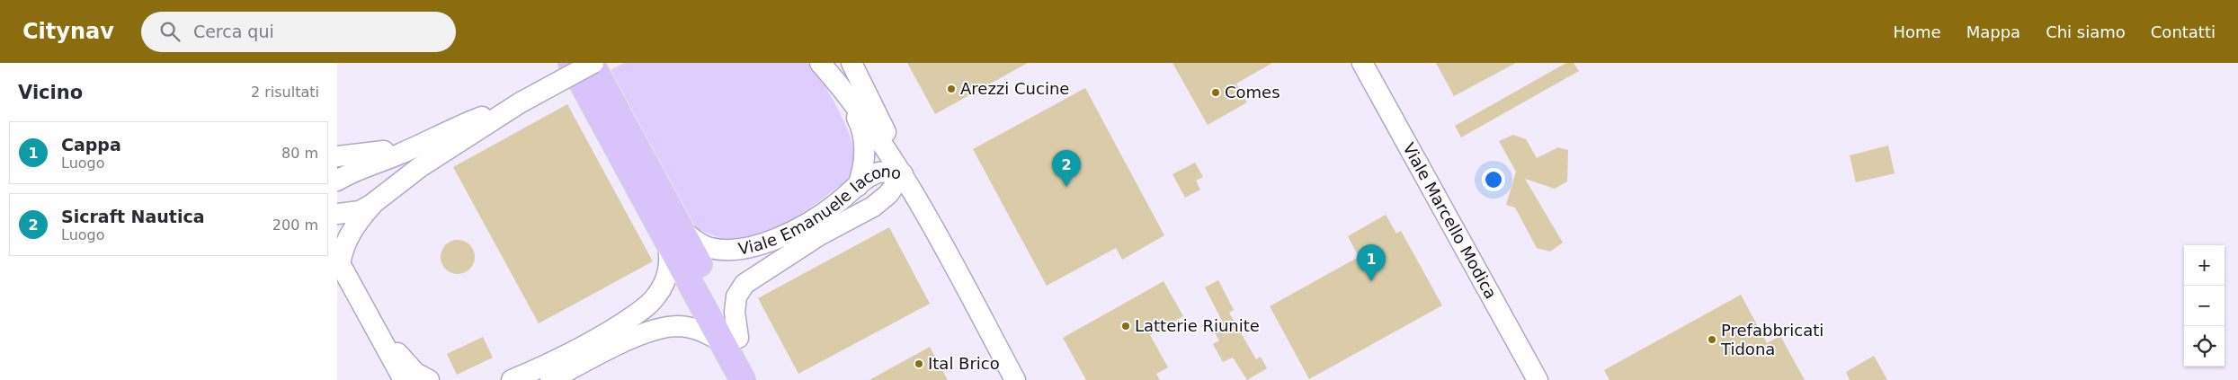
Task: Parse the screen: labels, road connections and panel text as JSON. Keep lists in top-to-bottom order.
{
  "streets": {
    "street": ["Viale Emanuele Iacono", "Viale Marcello Modica"]
  },
  "places": [
    "Arezzi Cucine",
    "Comes",
    "Latterie Riunite",
    "Prefabbricati Tidona",
    "Ital Brico"
  ],
  "page": {
    "header": "Citynav",
    "search": "Cerca qui",
    "nav": [
      "Home",
      "Mappa",
      "Chi siamo",
      "Contatti"
    ],
    "heading": ["Vicino", "2 risultati"],
    "list": [
      {
        "mark": "1",
        "name": "Cappa",
        "note": "Luogo",
        "value": "80 m"
      },
      {
        "mark": "2",
        "name": "Sicraft Nautica",
        "note": "Luogo",
        "value": "200 m"
      }
    ],
    "pins": ["2", "1"],
    "map_buttons": ["+", "−"]
  }
}
